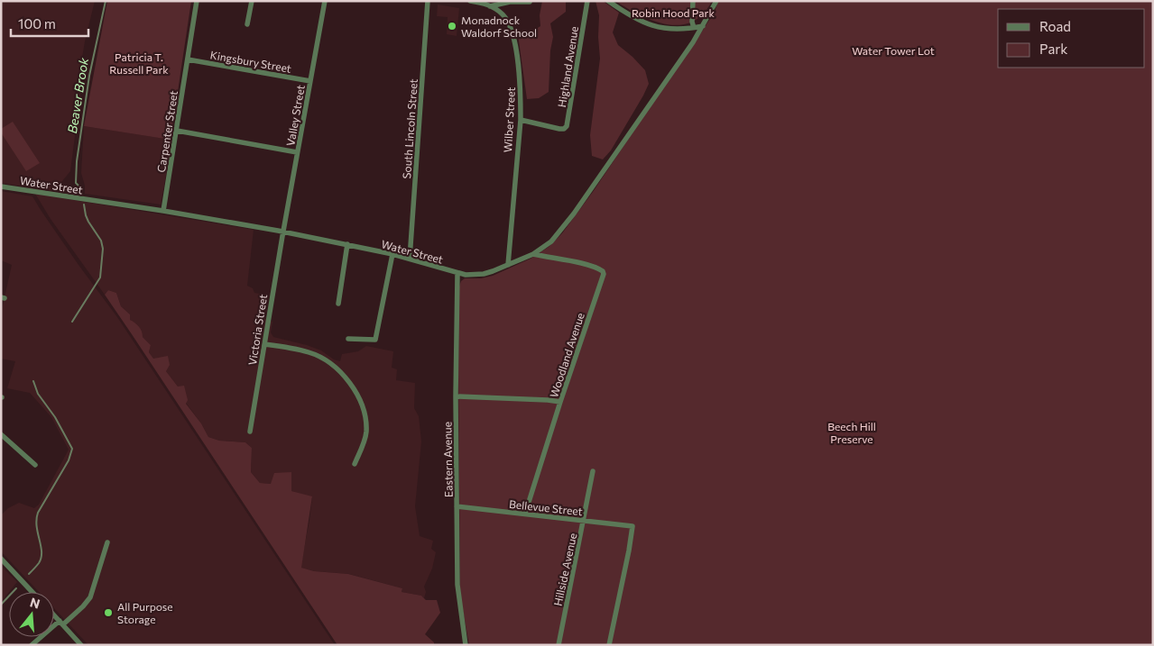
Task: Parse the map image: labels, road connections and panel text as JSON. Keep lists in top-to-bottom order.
{
  "streets": {
    "street": [
      "Kingsbury Street",
      "Highland Avenue",
      "Valley Street",
      "Wilber Street",
      "South Lincoln Street",
      "Carpenter Street",
      "Water Street",
      "Victoria Street",
      "Woodland Avenue",
      "Eastern Avenue",
      "Bellevue Street",
      "Hillside Avenue"
    ]
  },
  "crossings": [
    ["Kingsbury Street", "Valley Street"],
    ["Kingsbury Street", "Carpenter Street"],
    ["Highland Avenue", "Wilber Street"],
    ["Valley Street", "Water Street"],
    ["Valley Street", "Victoria Street"],
    ["Wilber Street", "Water Street"],
    ["South Lincoln Street", "Water Street"],
    ["Carpenter Street", "Water Street"],
    ["Water Street", "Victoria Street"],
    ["Water Street", "Woodland Avenue"],
    ["Water Street", "Eastern Avenue"],
    ["Woodland Avenue", "Bellevue Street"],
    ["Eastern Avenue", "Bellevue Street"],
    ["Bellevue Street", "Hillside Avenue"]
  ],
  "water": ["Beaver Brook"],
  "parks": [
    "Robin Hood Park",
    "Water Tower Lot",
    "Patricia T. Russell Park",
    "Beech Hill Preserve"
  ],
  "places": ["Monadnock Waldorf School", "All Purpose Storage"],
  "legend": ["Road", "Park"],
  "scale_bar": "100 m",
  "north": "top"
}
